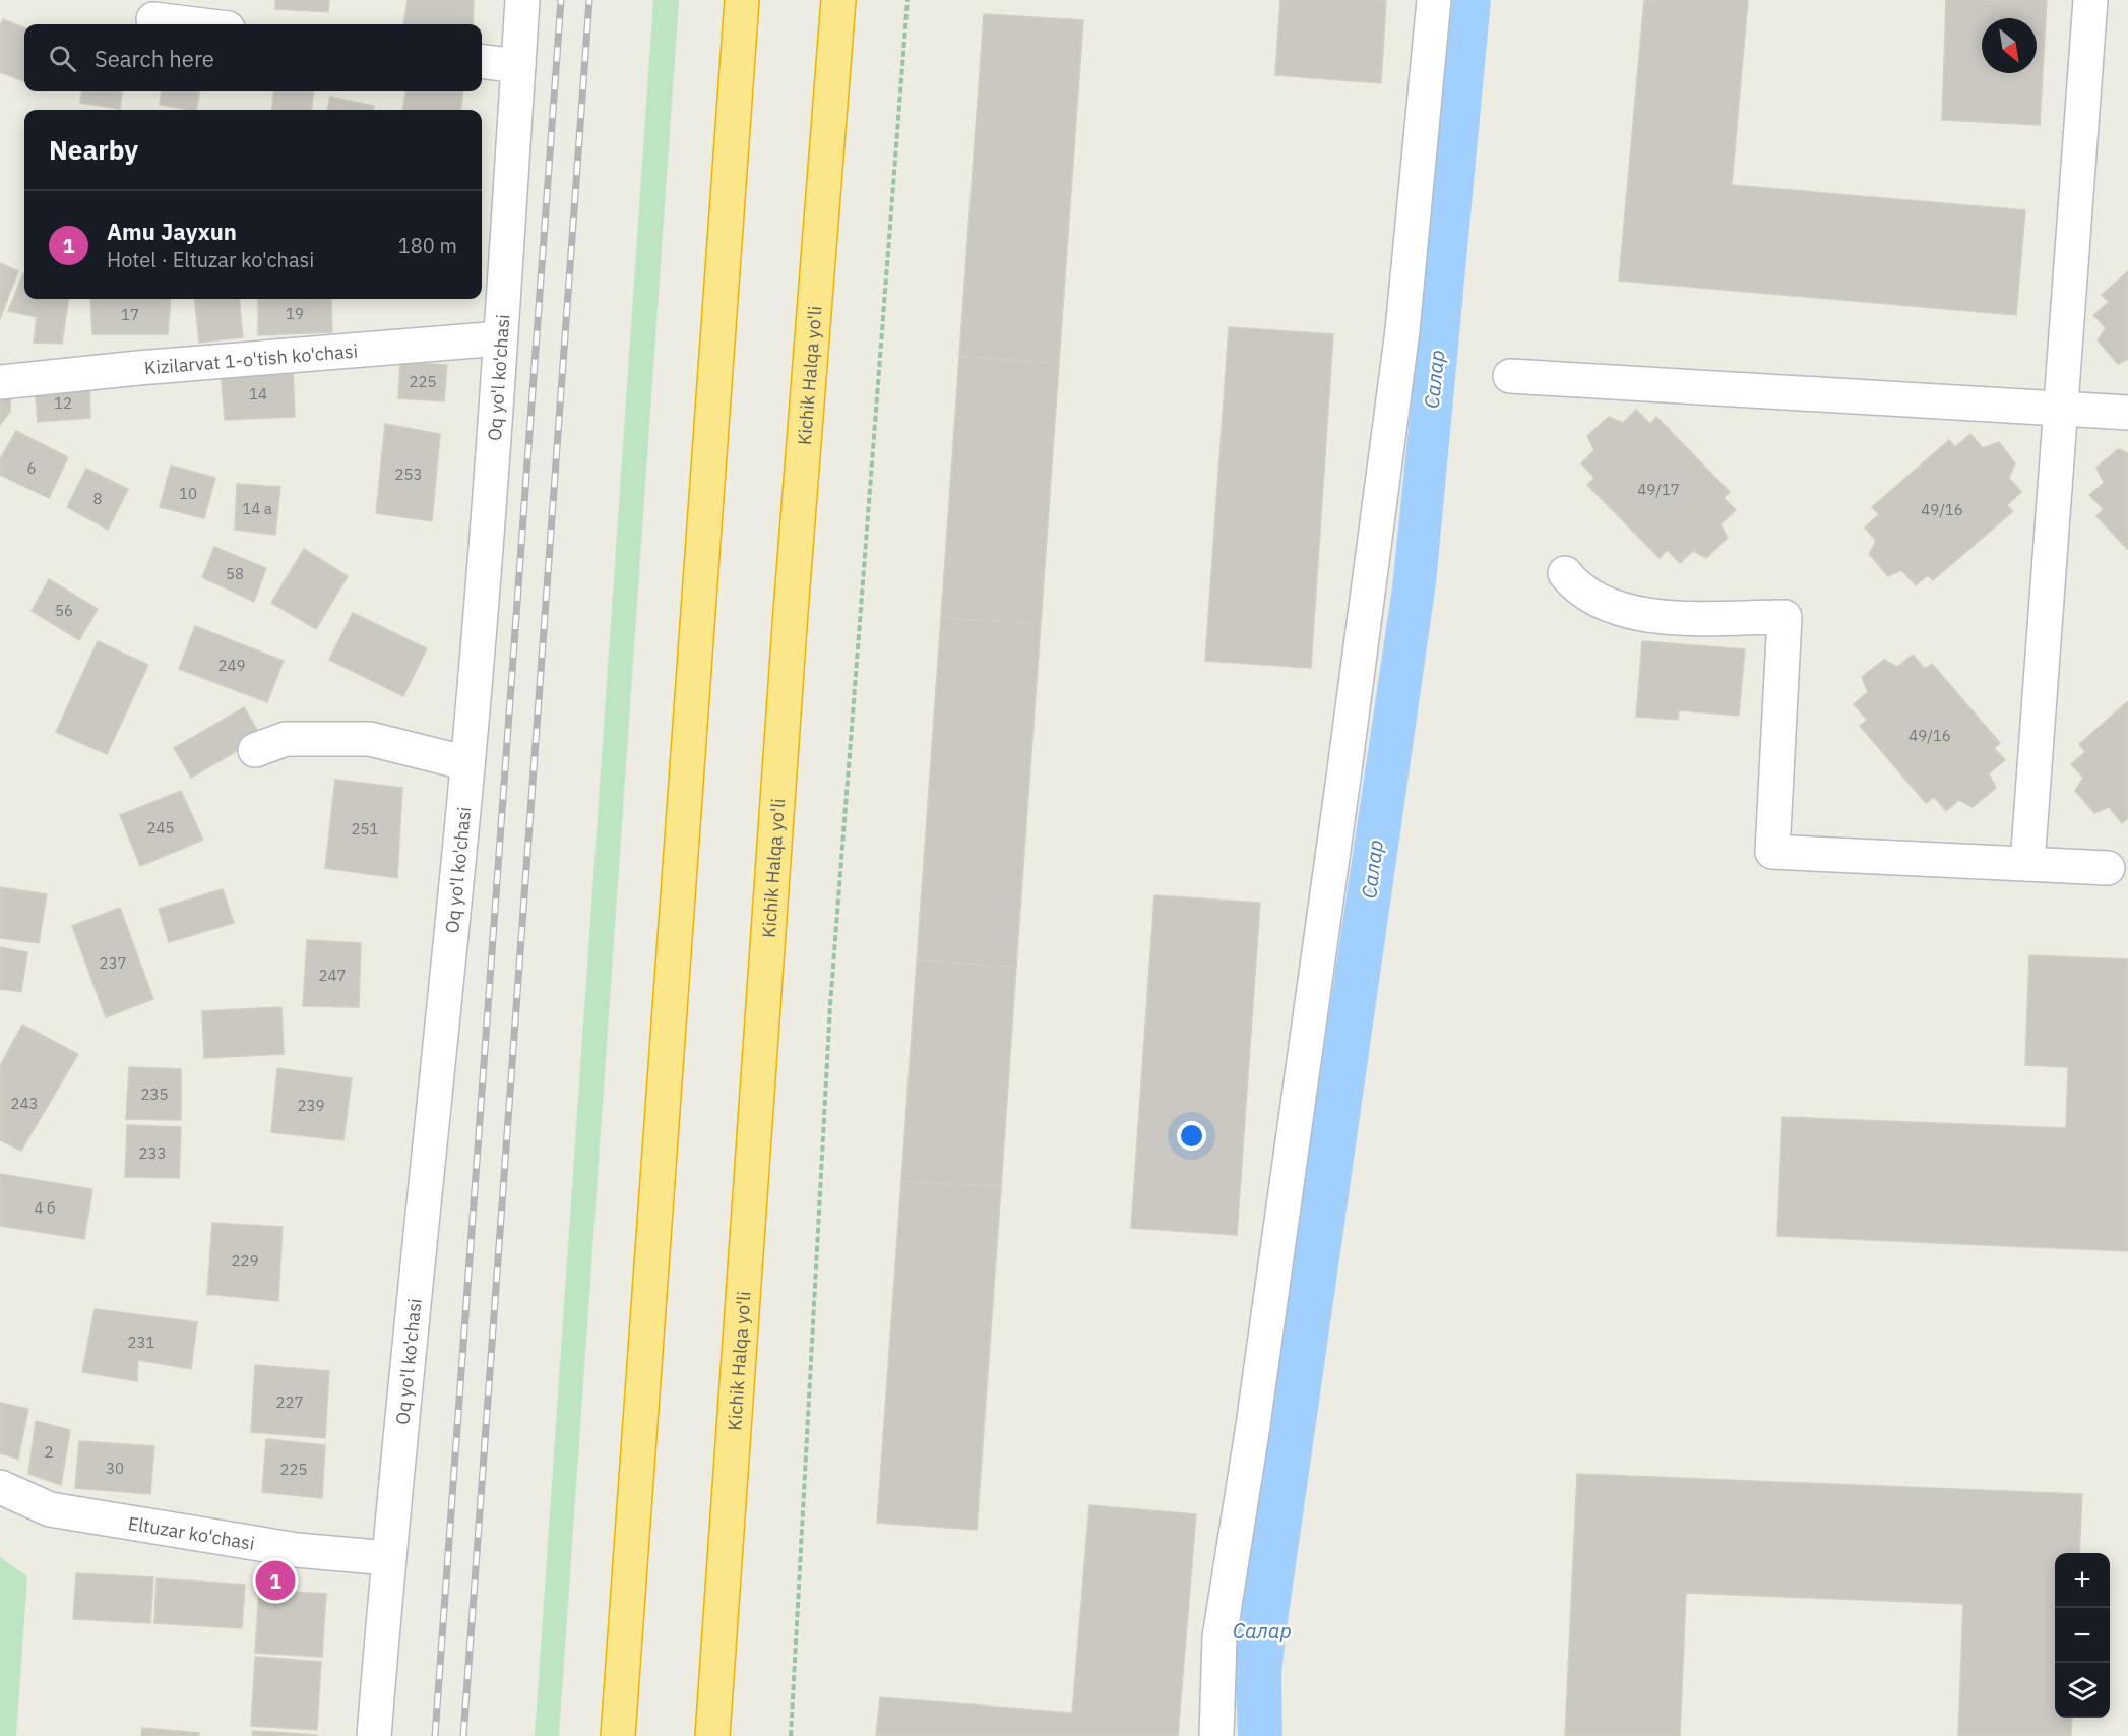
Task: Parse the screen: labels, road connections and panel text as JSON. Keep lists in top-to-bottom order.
{
  "streets": {
    "highway": ["Kichik Halqa yo'li"],
    "street": ["Kizilarvat 1-o'tish ko'chasi", "Oq yo'l ko'chasi", "Eltuzar ko'chasi"]
  },
  "crossings": [
    ["Kizilarvat 1-o'tish ko'chasi", "Oq yo'l ko'chasi"],
    ["Oq yo'l ko'chasi", "Eltuzar ko'chasi"]
  ],
  "water": ["Салар"],
  "house_numbers": [
    "19",
    "17",
    "225",
    "14",
    "12",
    "6",
    "253",
    "49/17",
    "10",
    "8",
    "14 а",
    "49/16",
    "58",
    "56",
    "249",
    "49/16",
    "245",
    "251",
    "237",
    "247",
    "235",
    "243",
    "239",
    "233",
    "4 б",
    "229",
    "231",
    "227",
    "2",
    "30",
    "225"
  ],
  "north": "bottom right",
  "page": {
    "search": "Search here",
    "heading": "Nearby",
    "list": [
      {
        "mark": "1",
        "name": "Amu Jayxun",
        "note": "Hotel · Eltuzar ko'chasi",
        "value": "180 m"
      }
    ],
    "map_buttons": ["+", "−"],
    "pins": "1"
  }
}
